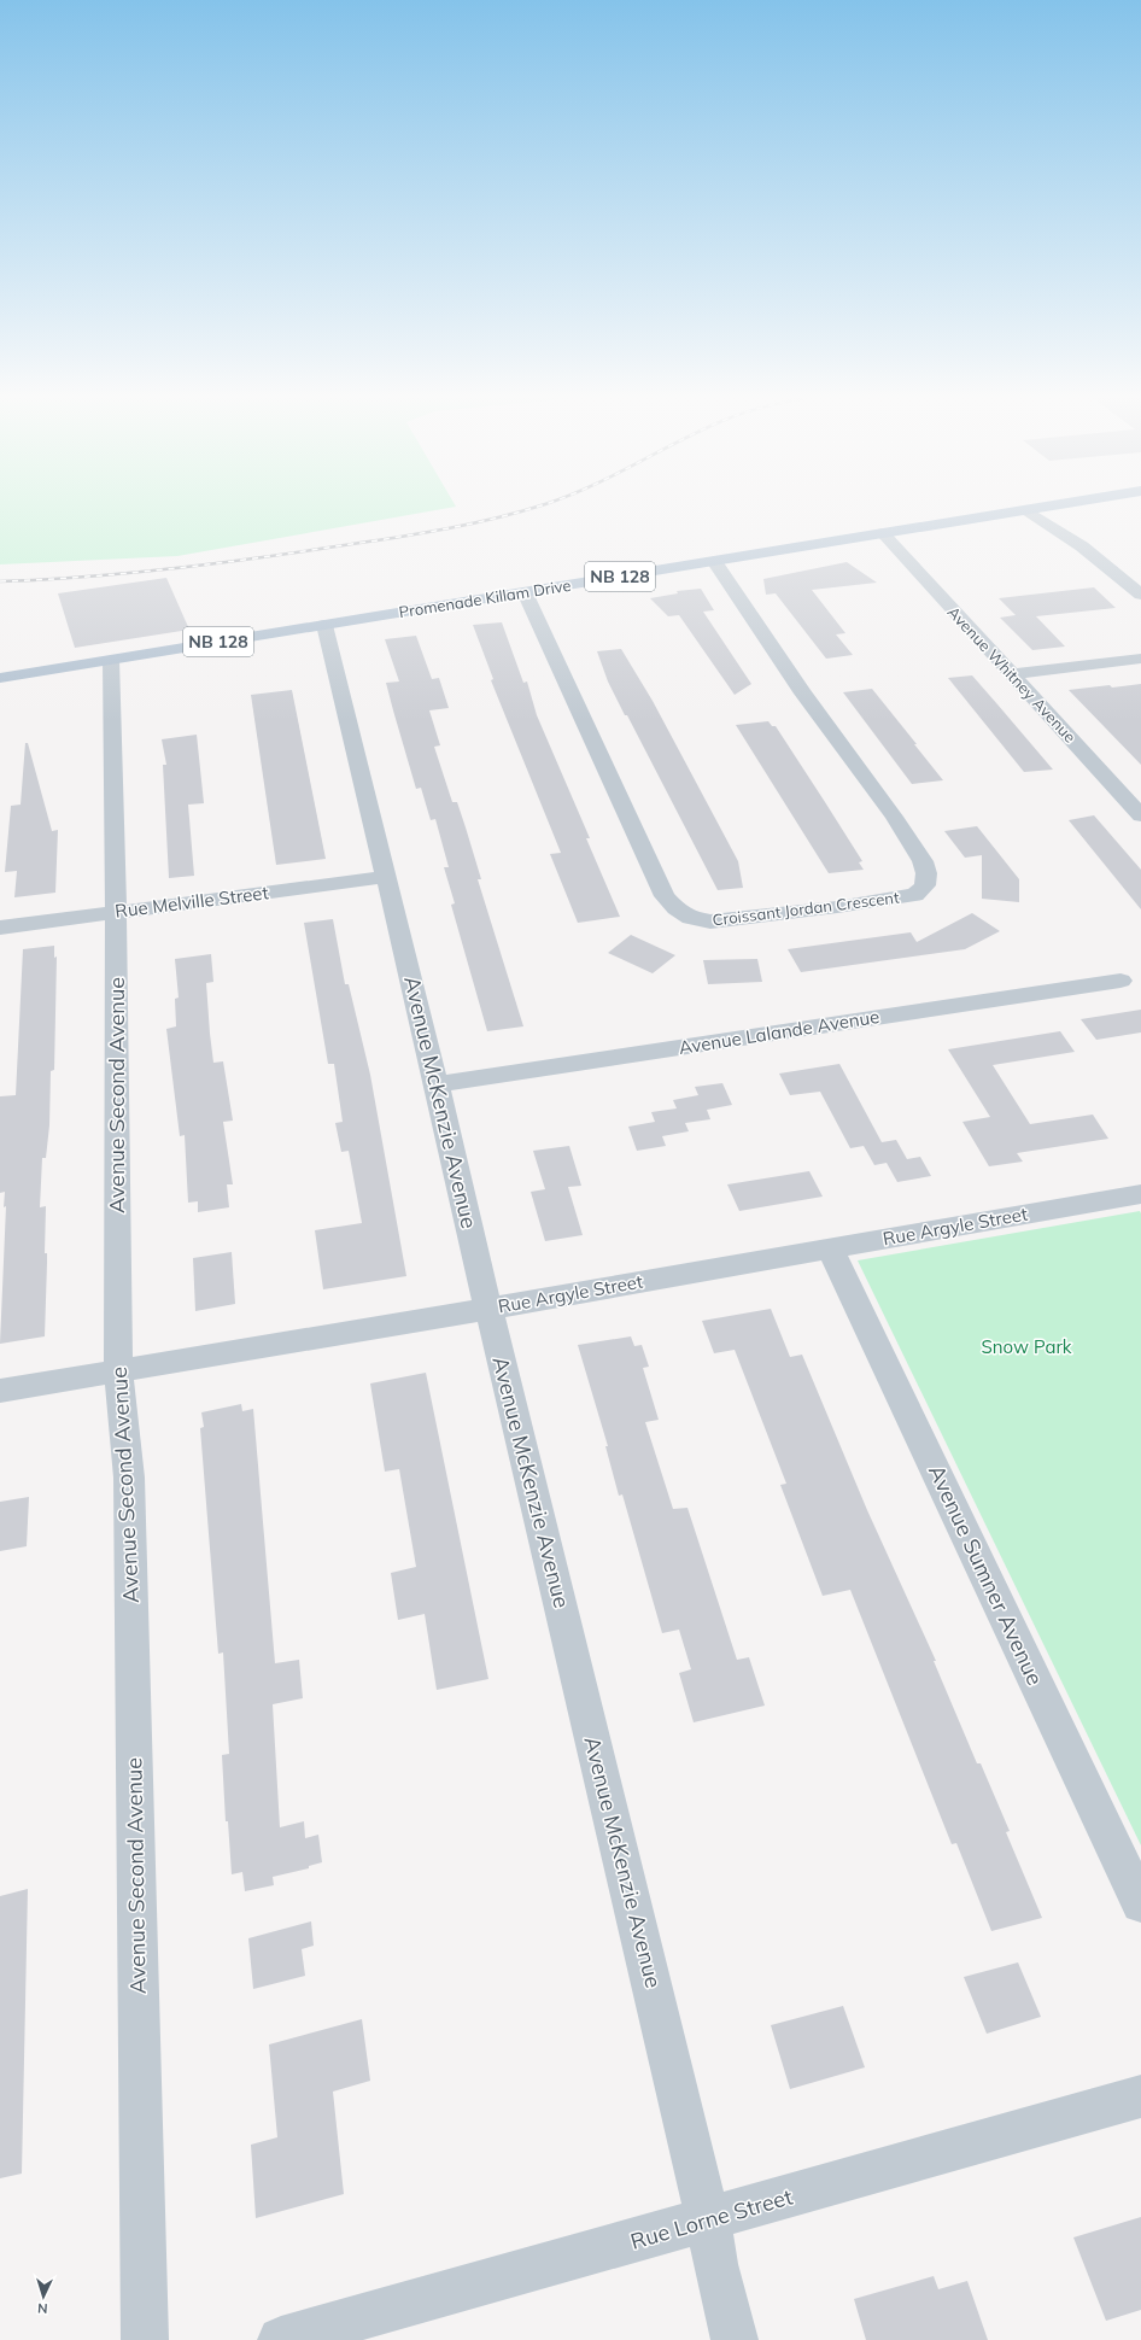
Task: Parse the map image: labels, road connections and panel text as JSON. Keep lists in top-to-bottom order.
{
  "streets": {
    "main road": ["NB 128", "Promenade Killam Drive"],
    "street": [
      "Avenue Whitney Avenue",
      "Rue Melville Street",
      "Croissant Jordan Crescent",
      "Avenue Lalande Avenue",
      "Avenue Second Avenue",
      "Avenue McKenzie Avenue",
      "Rue Argyle Street",
      "Avenue Sumner Avenue",
      "Rue Lorne Street"
    ]
  },
  "crossings": [
    ["Promenade Killam Drive", "Avenue Whitney Avenue"],
    ["Promenade Killam Drive", "Croissant Jordan Crescent"],
    ["Promenade Killam Drive", "Avenue Second Avenue"],
    ["Promenade Killam Drive", "Avenue McKenzie Avenue"],
    ["Rue Melville Street", "Avenue Second Avenue"],
    ["Rue Melville Street", "Avenue McKenzie Avenue"],
    ["Avenue Lalande Avenue", "Avenue McKenzie Avenue"],
    ["Avenue Second Avenue", "Rue Argyle Street"],
    ["Avenue McKenzie Avenue", "Rue Argyle Street"],
    ["Avenue McKenzie Avenue", "Rue Lorne Street"],
    ["Rue Argyle Street", "Avenue Sumner Avenue"]
  ],
  "parks": ["Snow Park"],
  "north": "bottom"
}
